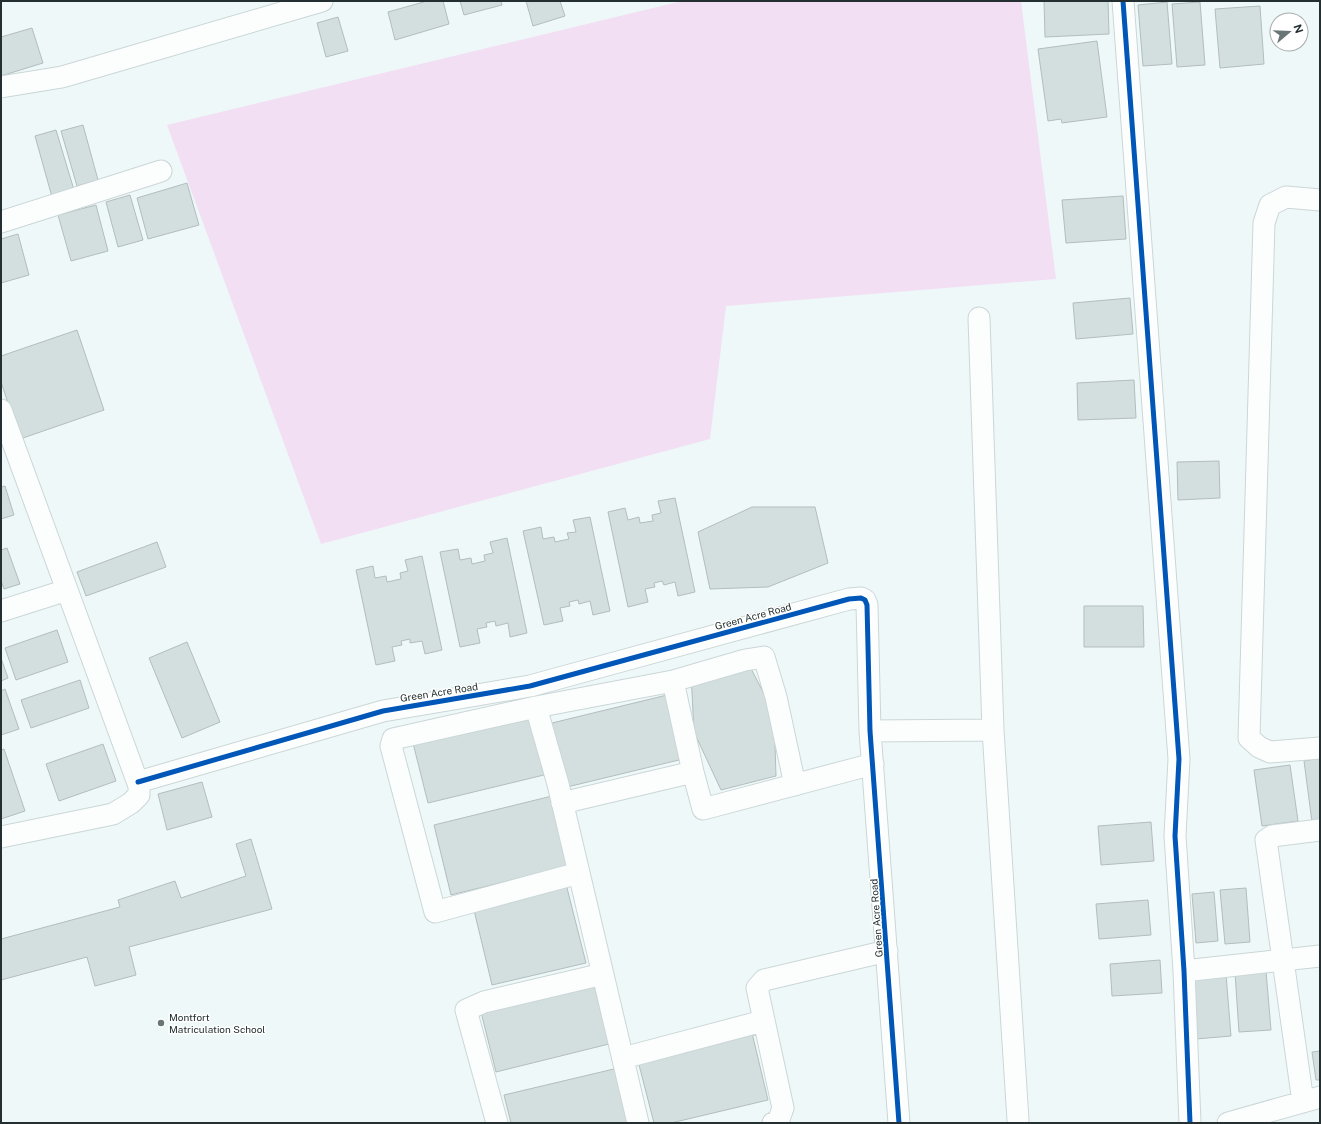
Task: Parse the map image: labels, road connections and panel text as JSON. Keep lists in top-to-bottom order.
{
  "streets": {
    "street": ["Green Acre Road"]
  },
  "places": ["Montfort Matriculation School"],
  "north": "right"
}
